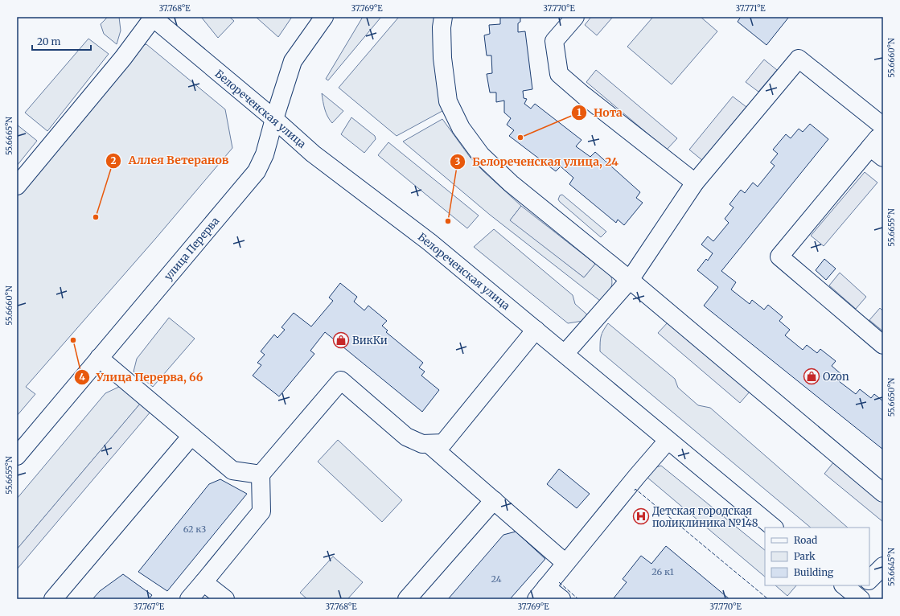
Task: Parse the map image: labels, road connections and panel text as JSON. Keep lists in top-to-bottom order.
{
  "streets": {
    "main road": ["Белореченская улица", "улица Перерва"]
  },
  "crossings": [
    ["Белореченская улица", "улица Перерва"]
  ],
  "places": {
    "other": [
      "Нота",
      "Аллея Ветеранов",
      "Белореченская улица, 24",
      "Улица Перерва, 66"
    ],
    "shop": ["ВикКи", "Ozon"],
    "hospital": ["Детская городская поликлиника №148"]
  },
  "house_numbers": ["62 к3", "26 к1", "24"],
  "legend": ["Road", "Park", "Building"],
  "scale_bar": "20 m",
  "coordinates": [
    "37.768°E",
    "37.769°E",
    "37.770°E",
    "37.771°E",
    "55.6660°N",
    "55.6665°N",
    "55.6655°N",
    "55.6650°N",
    "55.6645°N",
    "37.767°E"
  ]
}
